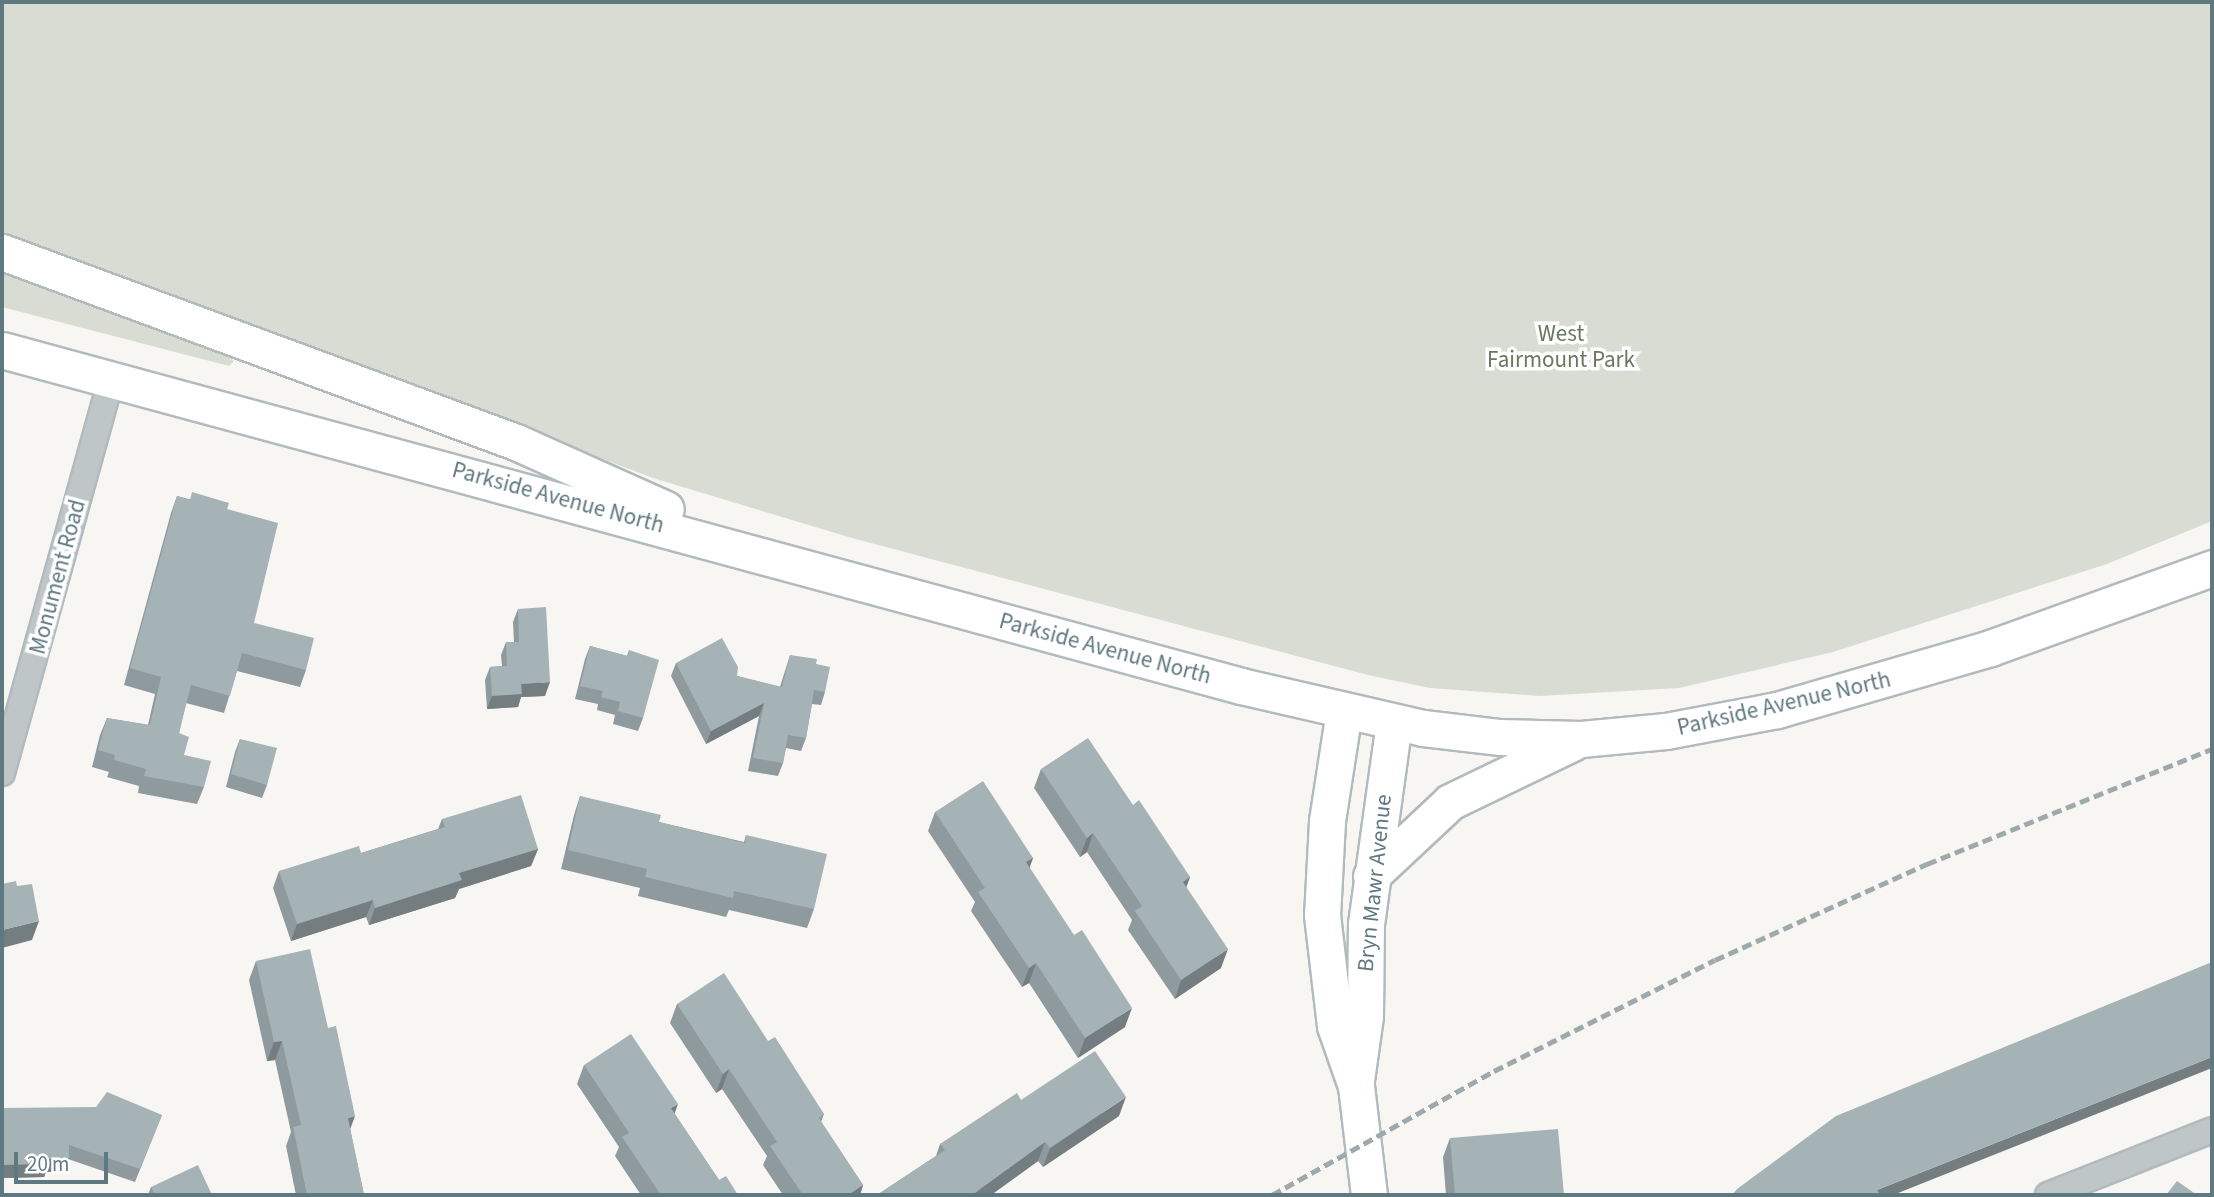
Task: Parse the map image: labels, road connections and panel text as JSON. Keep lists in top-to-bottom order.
{
  "streets": {
    "main road": ["Parkside Avenue North", "Bryn Mawr Avenue"],
    "street": ["Monument Road"]
  },
  "crossings": [
    ["Parkside Avenue North", "Monument Road"],
    ["Parkside Avenue North", "Bryn Mawr Avenue"]
  ],
  "parks": ["West Fairmount Park"],
  "scale_bar": "20 m"
}
